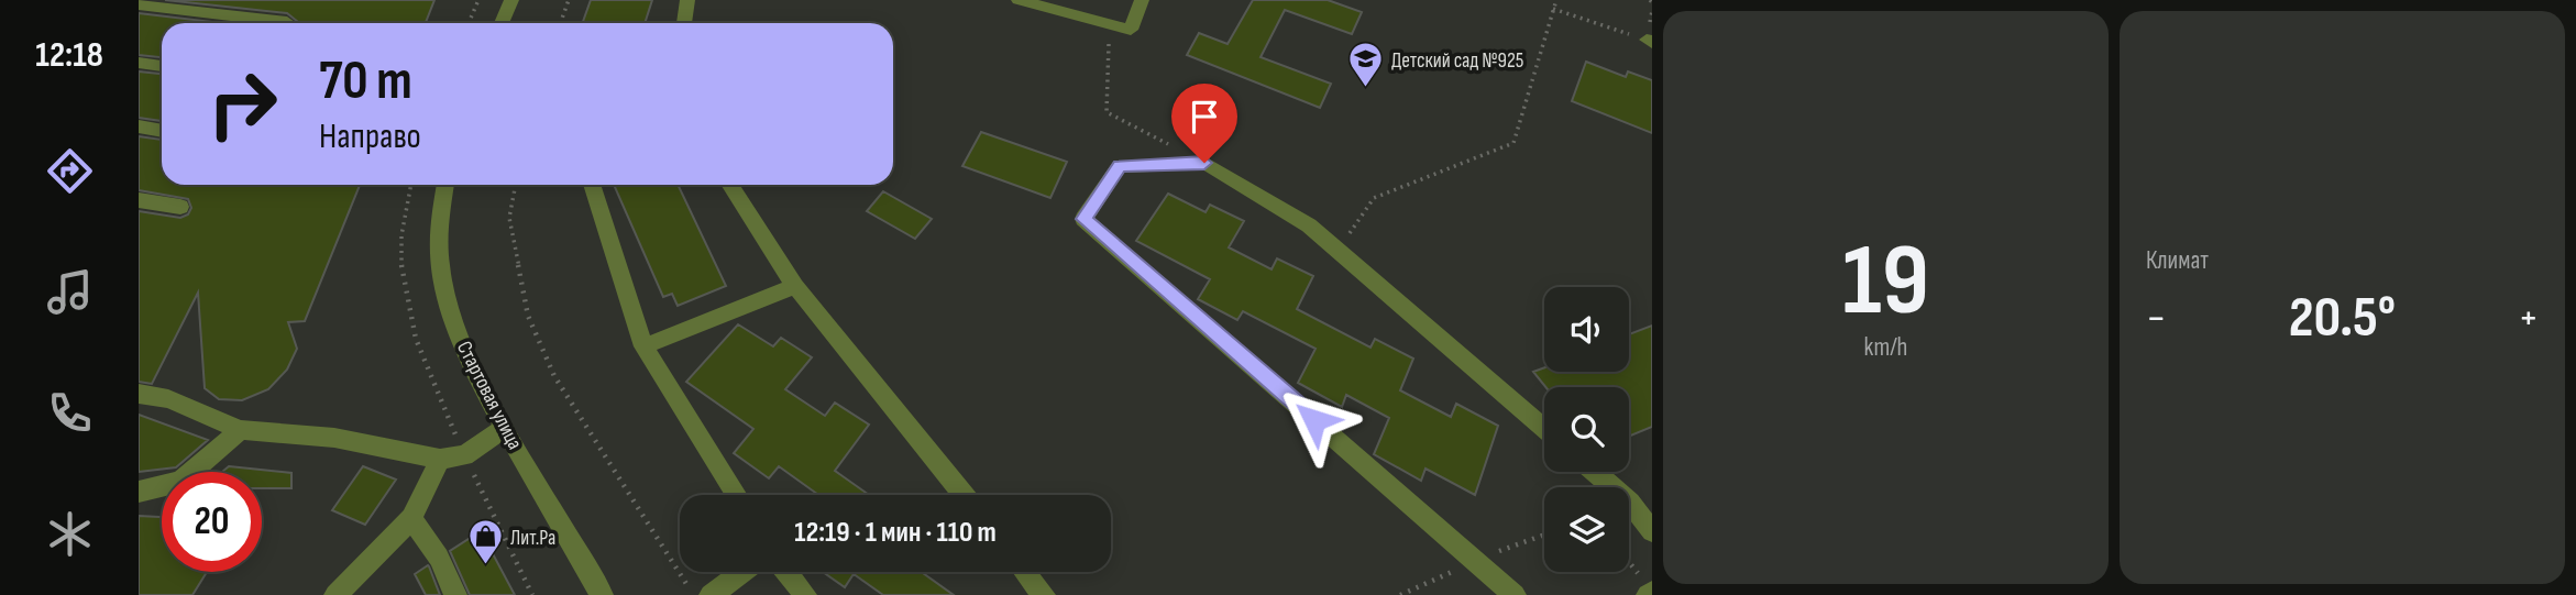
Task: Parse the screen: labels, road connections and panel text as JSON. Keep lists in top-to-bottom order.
{
  "streets": {
    "street": ["Стартовая улица"]
  },
  "places": {
    "school or university": ["Детский сад №925"],
    "shop": ["Лит.Ра"]
  },
  "page": {
    "tabs": "12:18",
    "tile": [
      ["19", "km/h"],
      "Климат"
    ],
    "turn": ["70 m", "Направо"],
    "heat": ["−", "20.5°", "+"],
    "limit": "20",
    "trip": "12:19 · 1 мин · 110 m"
  }
}
